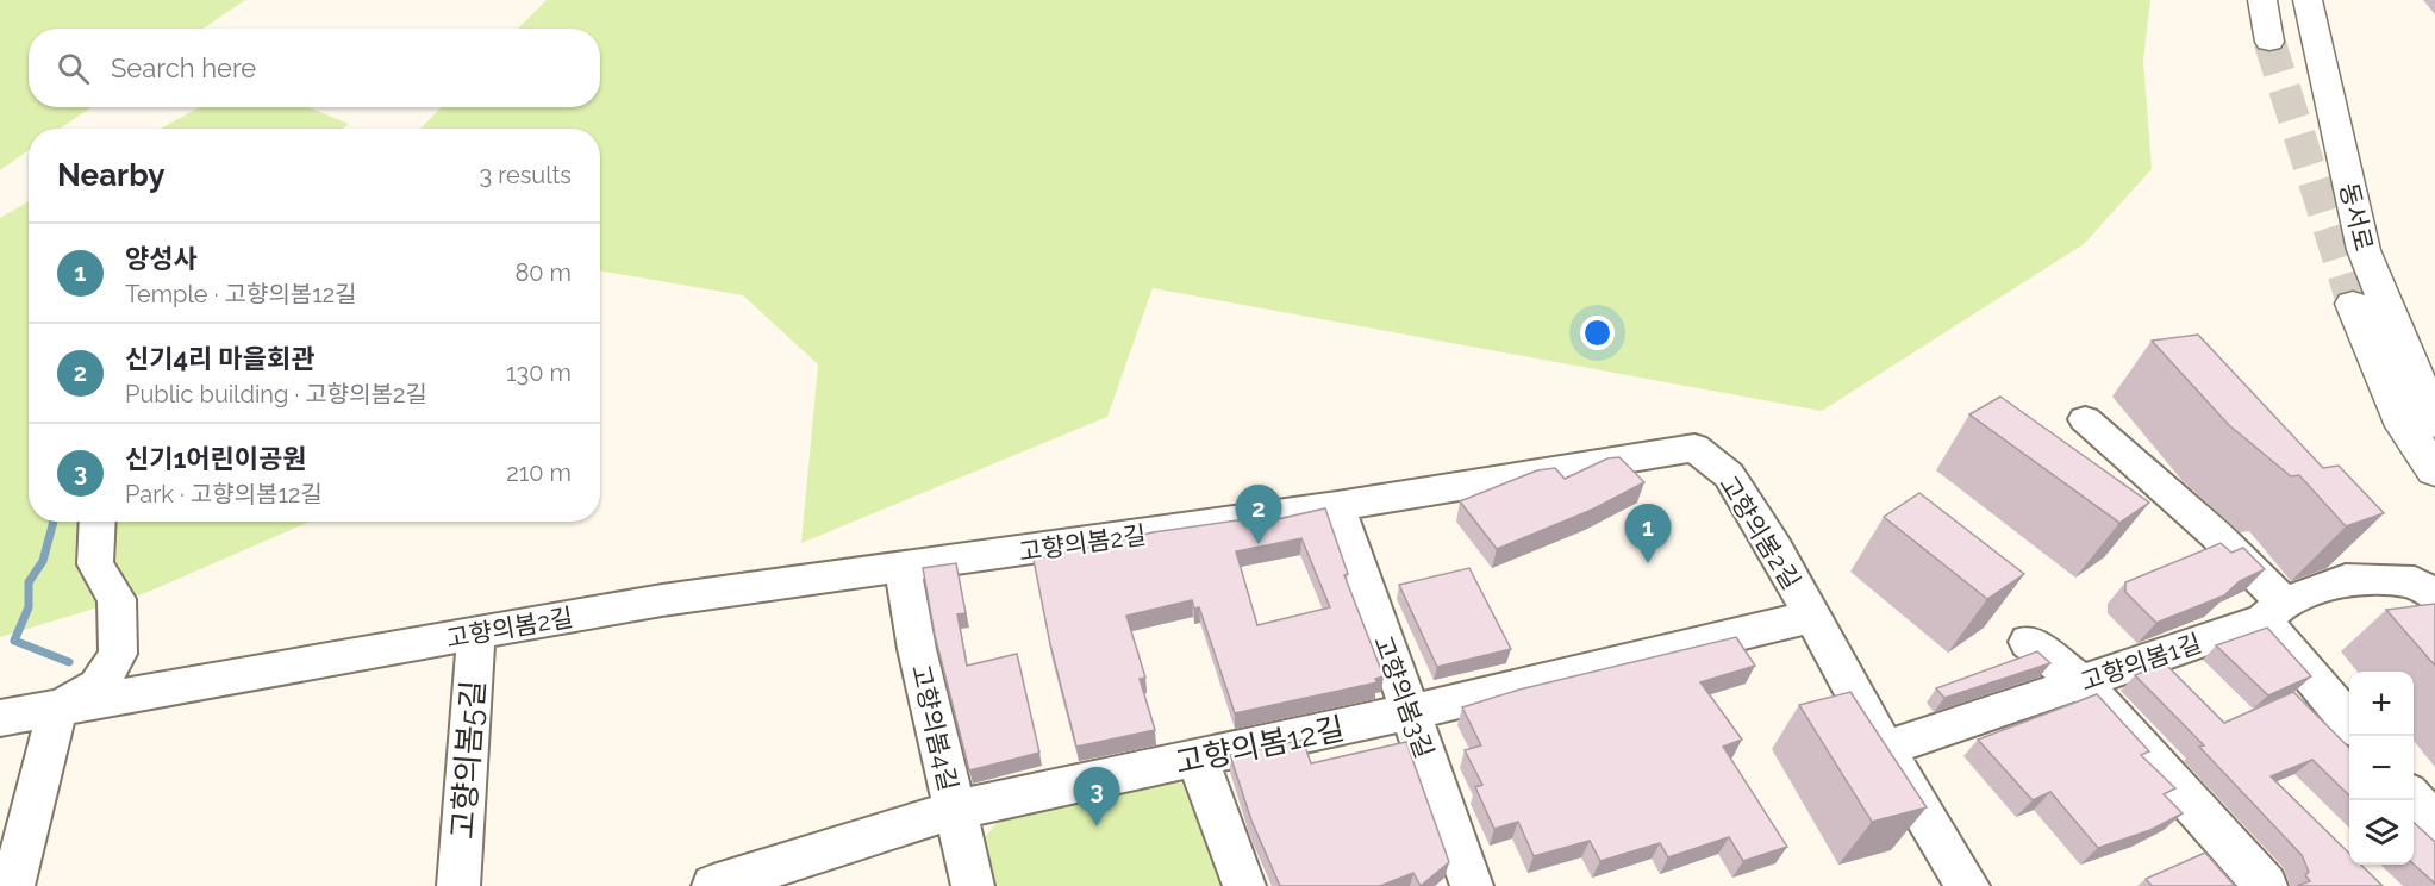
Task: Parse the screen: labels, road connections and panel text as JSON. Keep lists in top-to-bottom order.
{
  "streets": {
    "highway": ["동서로"],
    "street": [
      "고향의봄2길",
      "고향의봄1길",
      "고향의봄3길",
      "고향의봄4길",
      "고향의봄12길",
      "고향의봄5길"
    ]
  },
  "crossings": [
    ["고향의봄2길", "고향의봄1길"],
    ["고향의봄2길", "고향의봄3길"],
    ["고향의봄2길", "고향의봄4길"],
    ["고향의봄2길", "고향의봄12길"],
    ["고향의봄2길", "고향의봄5길"],
    ["고향의봄3길", "고향의봄12길"],
    ["고향의봄4길", "고향의봄12길"]
  ],
  "page": {
    "search": "Search here",
    "heading": ["Nearby", "3 results"],
    "list": [
      {
        "mark": "1",
        "name": "양성사",
        "note": "Temple · 고향의봄12길",
        "value": "80 m"
      },
      {
        "mark": "2",
        "name": "신기4리 마을회관",
        "note": "Public building · 고향의봄2길",
        "value": "130 m"
      },
      {
        "mark": "3",
        "name": "신기1어린이공원",
        "note": "Park · 고향의봄12길",
        "value": "210 m"
      }
    ],
    "pins": ["2", "1", "3"],
    "map_buttons": ["+", "−"]
  }
}
